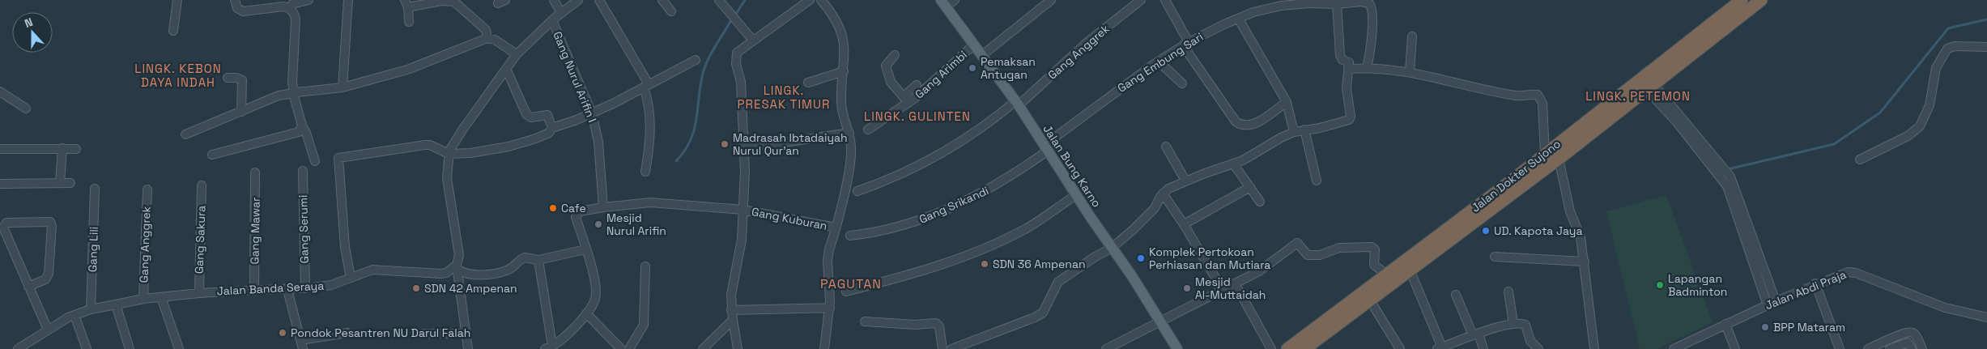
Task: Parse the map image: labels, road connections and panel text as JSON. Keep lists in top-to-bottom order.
{
  "streets": {
    "highway": ["Jalan Dokter Sujono"],
    "main road": ["Jalan Bung Karno"],
    "street": [
      "Gang Anggrek",
      "Gang Embung Sari",
      "Gang Arimbi",
      "Gang Nurul Arifin I",
      "Gang Srikandi",
      "Gang Kuburan",
      "Gang Serumi",
      "Gang Mawar",
      "Gang Sakura",
      "Gang Lili",
      "Jalan Banda Seraya",
      "Jalan Abdi Praja"
    ]
  },
  "crossings": [
    ["Gang Anggrek", "Jalan Bung Karno"],
    ["Gang Anggrek", "Jalan Banda Seraya"],
    ["Gang Embung Sari", "Jalan Bung Karno"],
    ["Gang Embung Sari", "Gang Srikandi"],
    ["Gang Arimbi", "Jalan Bung Karno"],
    ["Gang Nurul Arifin I", "Gang Kuburan"],
    ["Jalan Bung Karno", "Gang Srikandi"],
    ["Gang Serumi", "Jalan Banda Seraya"],
    ["Gang Mawar", "Jalan Banda Seraya"],
    ["Gang Sakura", "Jalan Banda Seraya"],
    ["Gang Lili", "Jalan Banda Seraya"]
  ],
  "districts": [
    "LINGK. KEBON DAYA INDAH",
    "LINGK. PRESAK TIMUR",
    "LINGK. PETEMON",
    "LINGK. GULINTEN",
    "PAGUTAN"
  ],
  "places": [
    "Pemaksan Antugan",
    "Madrasah Ibtadaiyah Nurul Qur'an",
    "Cafe",
    "Mesjid Nurul Arifin",
    "UD. Kapota Jaya",
    "Komplek Pertokoan Perhiasan dan Mutiara",
    "SDN 36 Ampenan",
    "Lapangan Badminton",
    "SDN 42 Ampenan",
    "Mesjid Al-Muttaidah",
    "BPP Mataram",
    "Pondok Pesantren NU Darul Falah"
  ],
  "north": "top"
}
